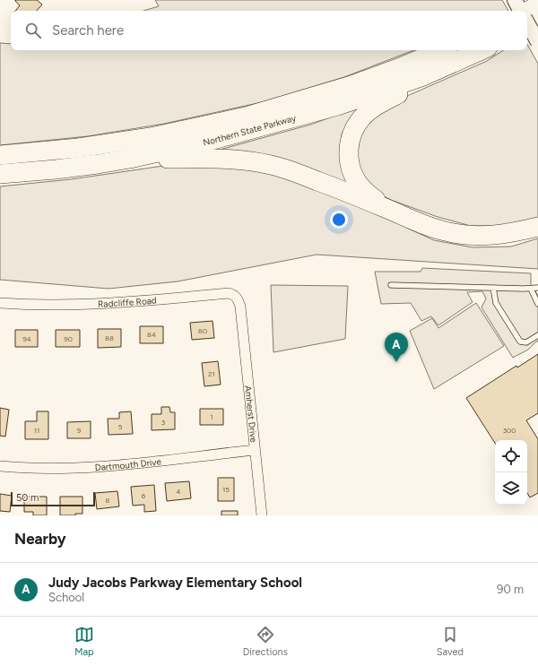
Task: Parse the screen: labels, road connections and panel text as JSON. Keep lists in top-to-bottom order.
{
  "streets": {
    "highway": ["Northern State Parkway"],
    "street": ["Radcliffe Road", "Amherst Drive", "Dartmouth Drive"]
  },
  "crossings": [
    ["Radcliffe Road", "Amherst Drive"],
    ["Amherst Drive", "Dartmouth Drive"]
  ],
  "house_numbers": [
    "80",
    "84",
    "88",
    "94",
    "90",
    "21",
    "1",
    "3",
    "5",
    "11",
    "9",
    "300",
    "15",
    "4",
    "6",
    "8"
  ],
  "scale_bar": "50 m",
  "page": {
    "search": "Search here",
    "pins": "A",
    "scale": "50 m",
    "heading": "Nearby",
    "list": [
      {
        "mark": "A",
        "name": "Judy Jacobs Parkway Elementary School",
        "note": "School",
        "value": "90 m"
      }
    ],
    "nav": ["Map", "Directions", "Saved"]
  }
}
